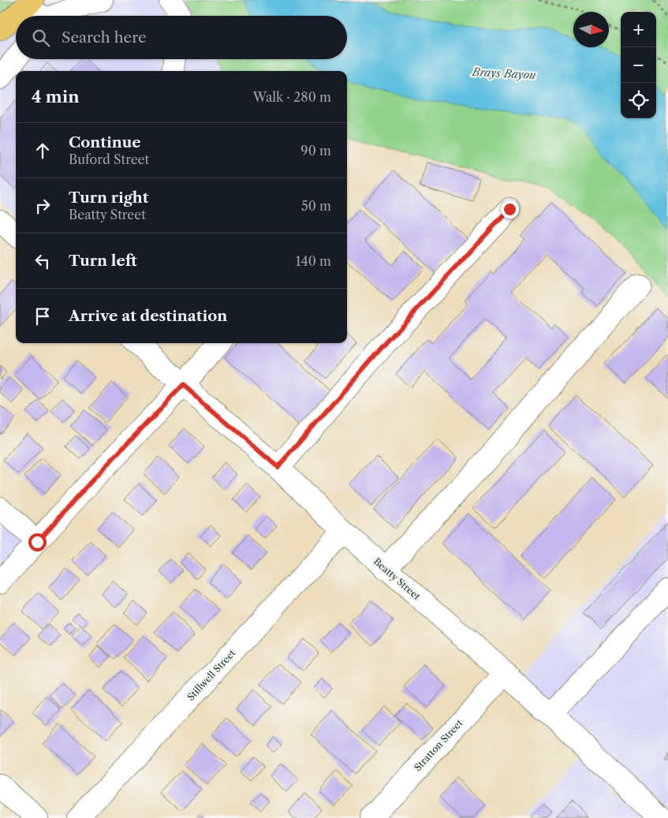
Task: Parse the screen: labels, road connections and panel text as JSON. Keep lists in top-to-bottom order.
{
  "streets": {
    "street": ["Beatty Street", "Stillwell Street", "Stratton Street"]
  },
  "crossings": [
    ["Beatty Street", "Stillwell Street"],
    ["Beatty Street", "Stratton Street"]
  ],
  "water": ["Brays Bayou"],
  "north": "right",
  "page": {
    "map_buttons": ["+", "−"],
    "search": "Search here",
    "heading": ["4 min", "Walk · 280 m"],
    "list": [
      ["Continue", "Buford Street", "90 m"],
      ["Turn right", "Beatty Street", "50 m"],
      ["Turn left", "140 m"],
      "Arrive at destination"
    ]
  }
}
